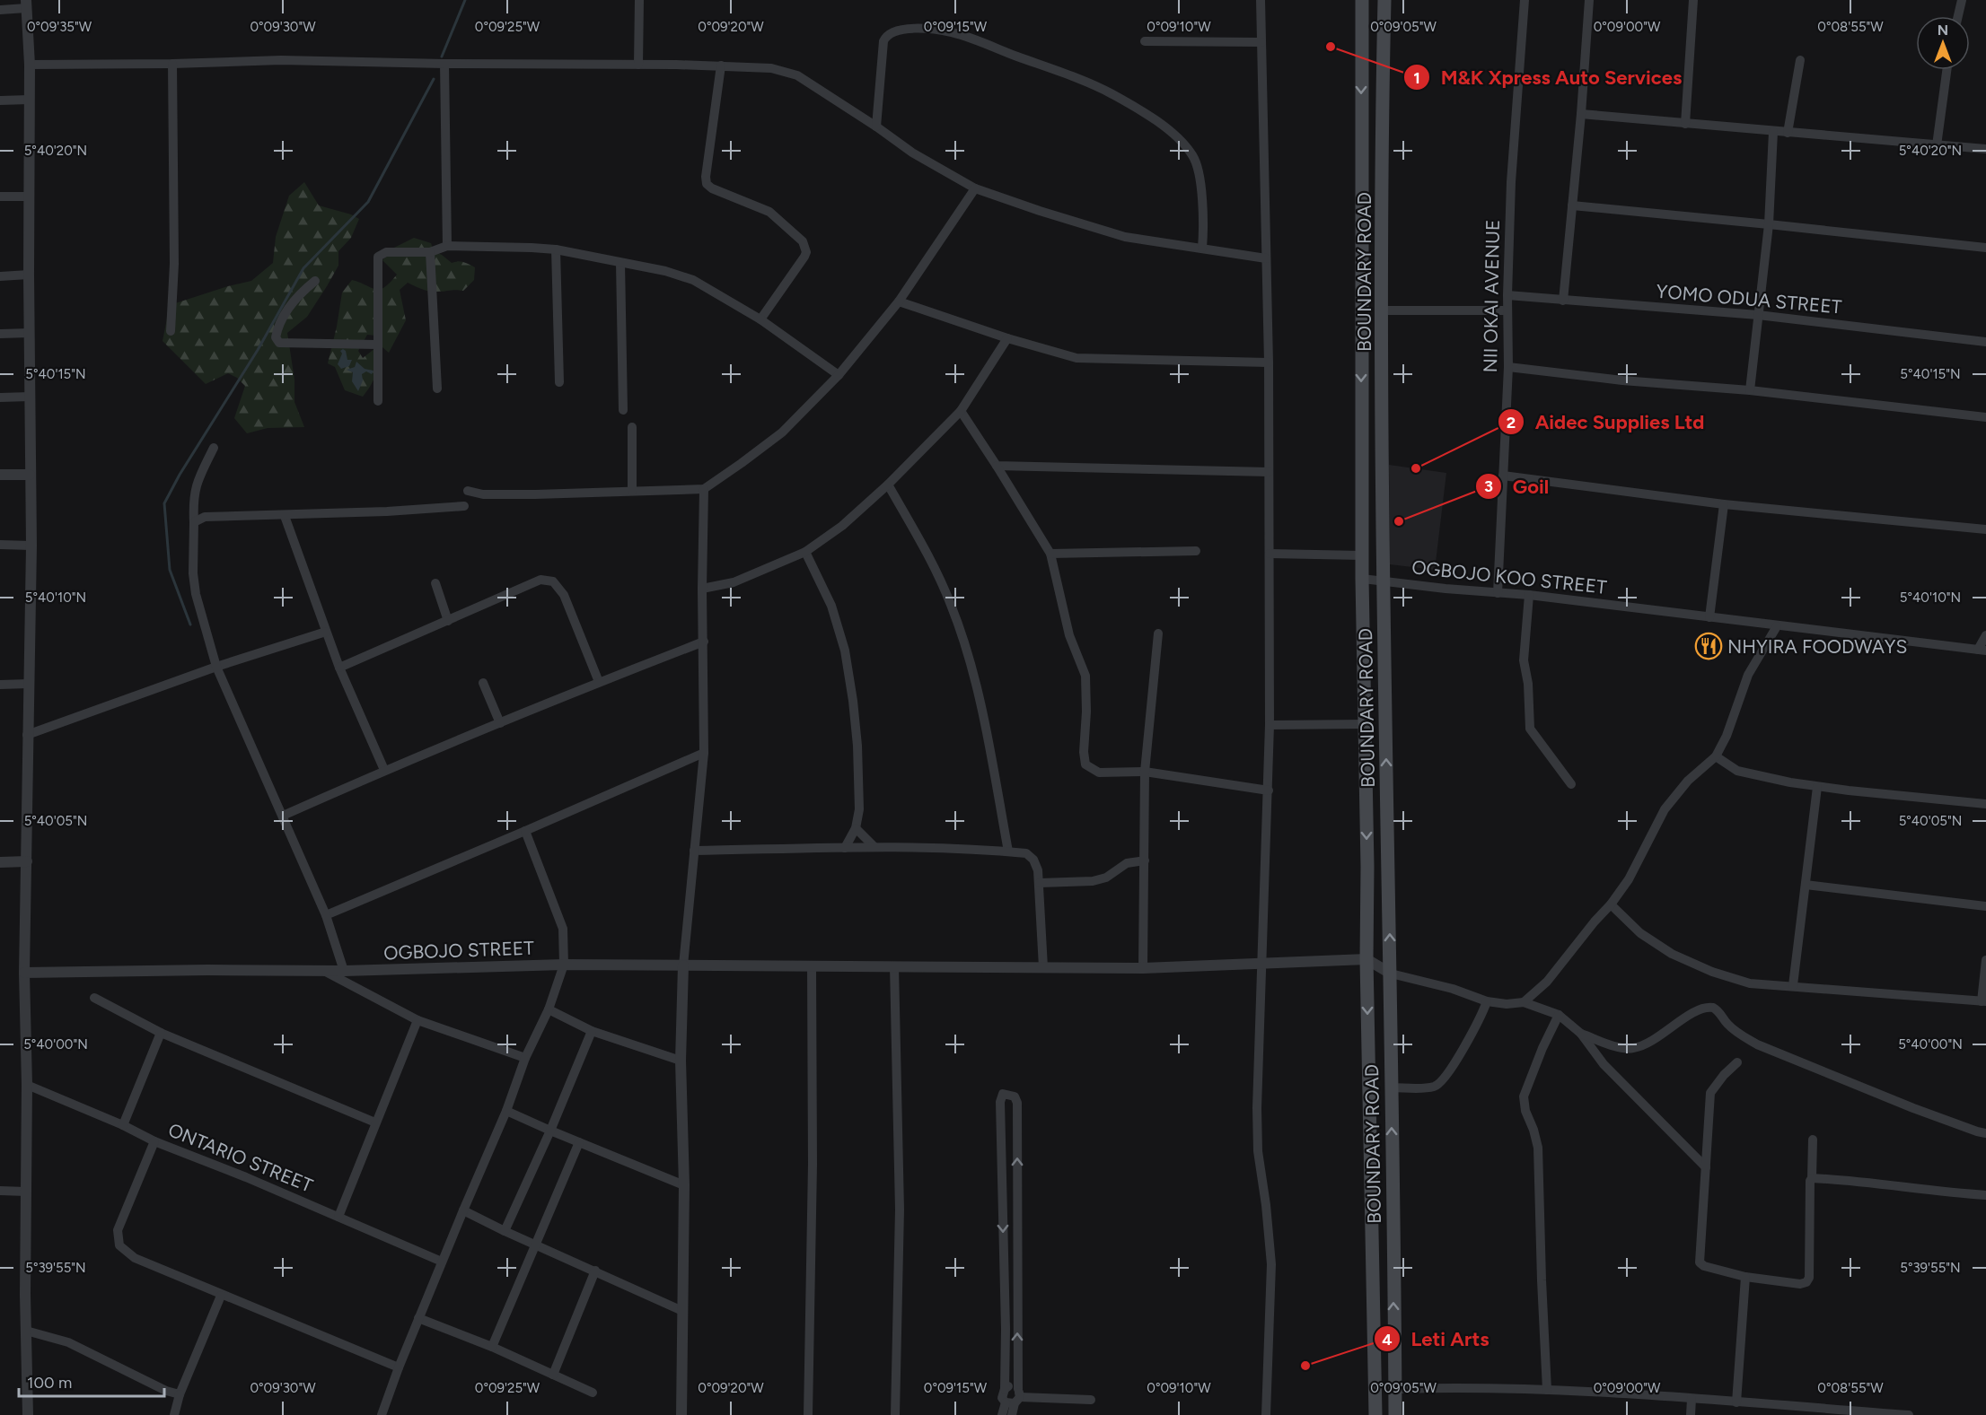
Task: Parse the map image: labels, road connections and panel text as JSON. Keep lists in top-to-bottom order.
{
  "streets": {
    "main road": ["BOUNDARY ROAD"],
    "street": [
      "NII OKAI AVENUE",
      "YOMO ODUA STREET",
      "OGBOJO KOO STREET",
      "OGBOJO STREET",
      "ONTARIO STREET"
    ]
  },
  "crossings": [
    ["BOUNDARY ROAD", "OGBOJO KOO STREET"],
    ["BOUNDARY ROAD", "OGBOJO STREET"],
    ["NII OKAI AVENUE", "YOMO ODUA STREET"],
    ["NII OKAI AVENUE", "OGBOJO KOO STREET"]
  ],
  "places": {
    "other": [
      "M&K Xpress Auto Services",
      "Aidec Supplies Ltd",
      "Goil",
      "Leti Arts"
    ],
    "restaurant": ["NHYIRA FOODWAYS"]
  },
  "scale_bar": "100 m",
  "north": "top",
  "coordinates": [
    "0°09'35\"W",
    "0°09'30\"W",
    "0°09'25\"W",
    "0°09'20\"W",
    "0°09'15\"W",
    "0°09'10\"W",
    "0°09'05\"W",
    "0°09'00\"W",
    "0°08'55\"W",
    "5°40'20\"N",
    "5°40'15\"N",
    "5°40'10\"N",
    "5°40'05\"N",
    "5°40'00\"N",
    "5°39'55\"N"
  ]
}
